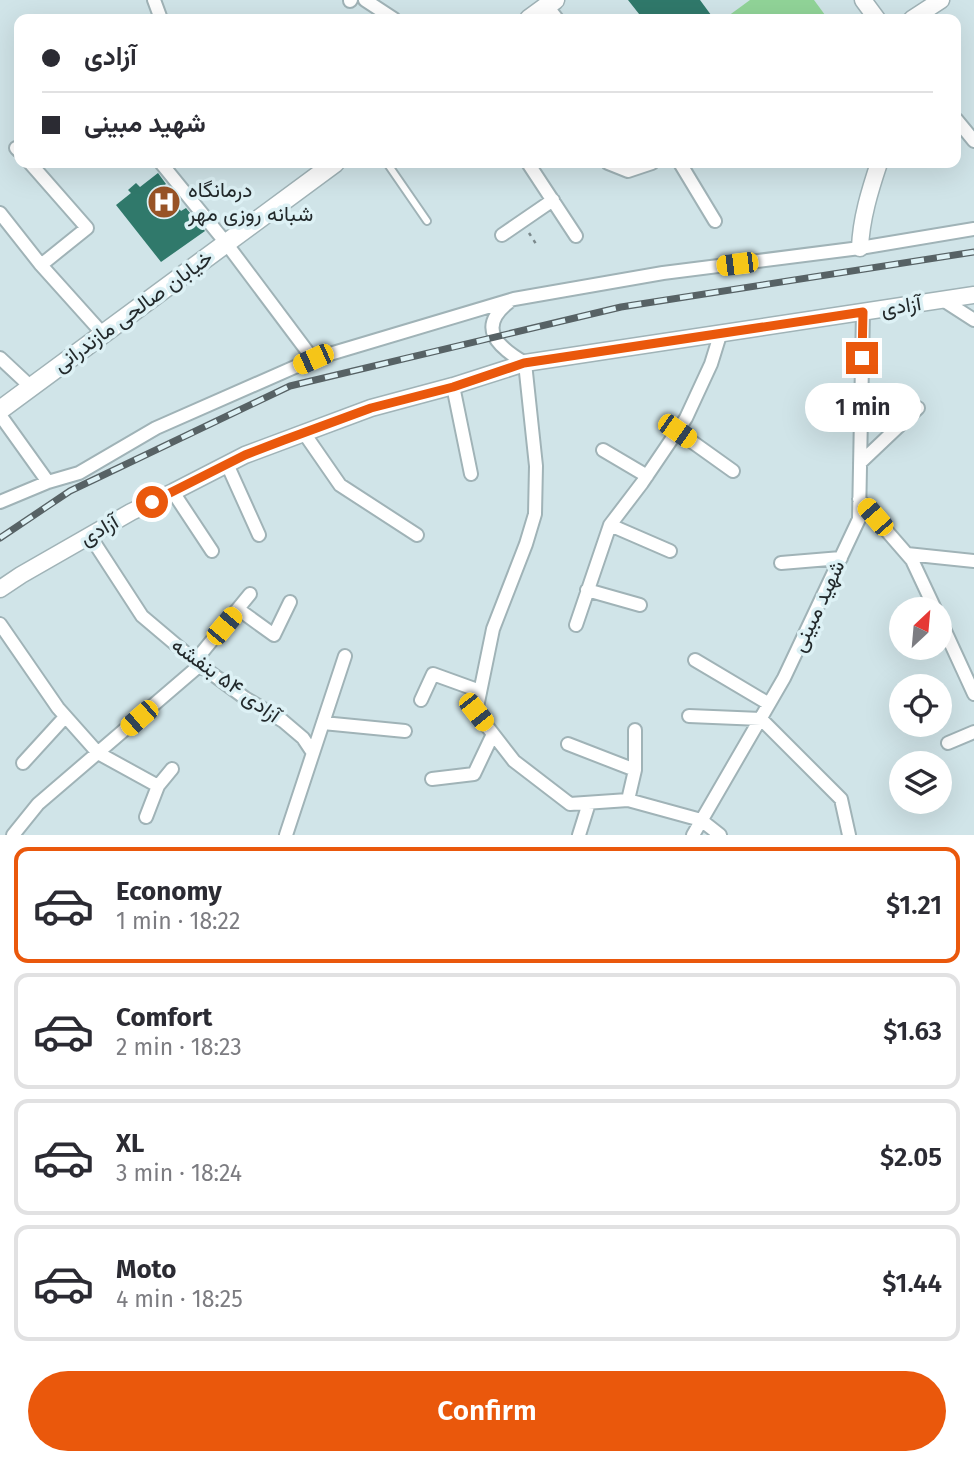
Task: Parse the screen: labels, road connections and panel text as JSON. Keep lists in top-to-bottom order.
{
  "streets": {
    "main road": ["آزادی", "خیابان صالحی مازندرانی"],
    "street": ["شهید مبینی", "آزادی ۵۴ بنفشه"]
  },
  "crossings": [
    ["آزادی", "شهید مبینی"],
    ["آزادی", "آزادی ۵۴ بنفشه"]
  ],
  "places": {
    "hospital": ["درمانگاه شبانه روزی مهر"]
  },
  "north": "top right",
  "page": {
    "banner": ["آزادی", "شهید مبینی"],
    "bubble": "1 min",
    "list": [
      {
        "name": "Economy",
        "note": "1 min · 18:22",
        "value": "$1.21"
      },
      {
        "name": "Comfort",
        "note": "2 min · 18:23",
        "value": "$1.63"
      },
      {
        "name": "XL",
        "note": "3 min · 18:24",
        "value": "$2.05"
      },
      {
        "name": "Moto",
        "note": "4 min · 18:25",
        "value": "$1.44"
      }
    ],
    "buttons": "Confirm"
  }
}
